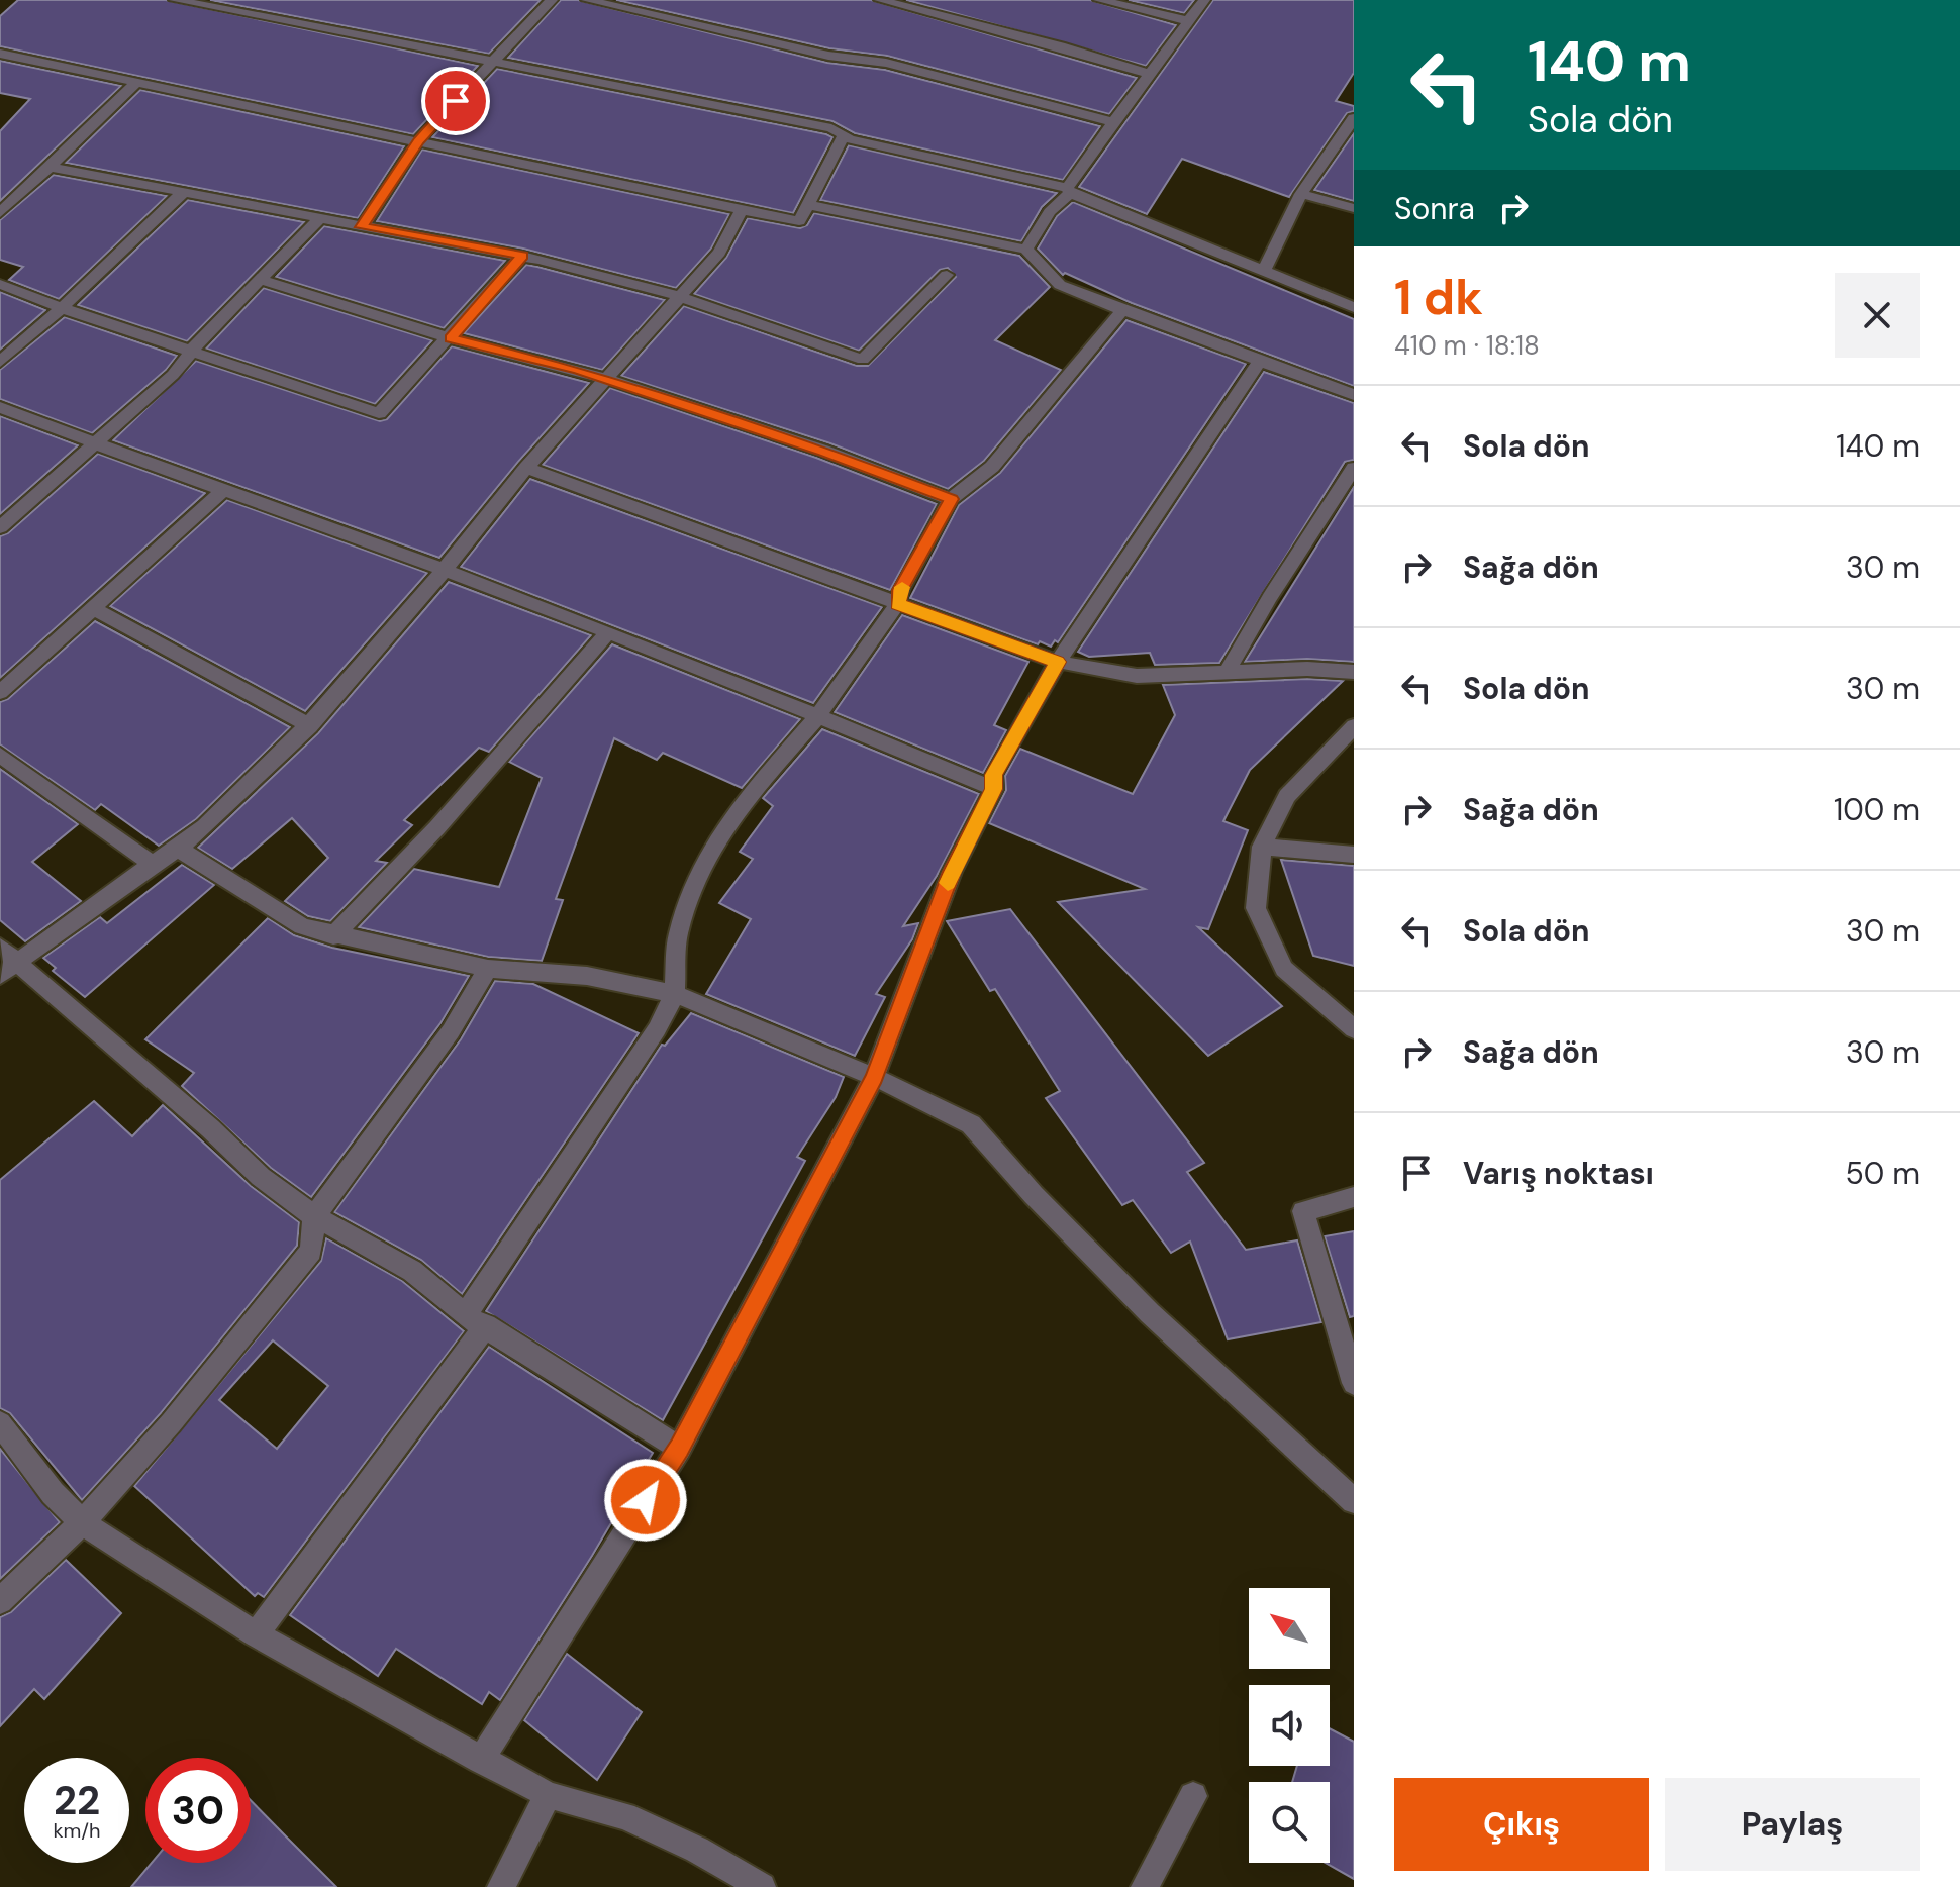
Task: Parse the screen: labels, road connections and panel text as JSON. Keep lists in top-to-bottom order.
{
  "north": "top left",
  "page": {
    "turn": ["140 m", "Sola dön"],
    "then": "Sonra",
    "heading": ["1 dk", "410 m · 18:18"],
    "list": [
      {
        "name": "Sola dön",
        "value": "140 m"
      },
      {
        "name": "Sağa dön",
        "value": "30 m"
      },
      {
        "name": "Sola dön",
        "value": "30 m"
      },
      {
        "name": "Sağa dön",
        "value": "100 m"
      },
      {
        "name": "Sola dön",
        "value": "30 m"
      },
      {
        "name": "Sağa dön",
        "value": "30 m"
      },
      {
        "name": "Varış noktası",
        "value": "50 m"
      }
    ],
    "speed": "22 km/h",
    "limit": "30",
    "buttons": ["Çıkış", "Paylaş"]
  }
}
